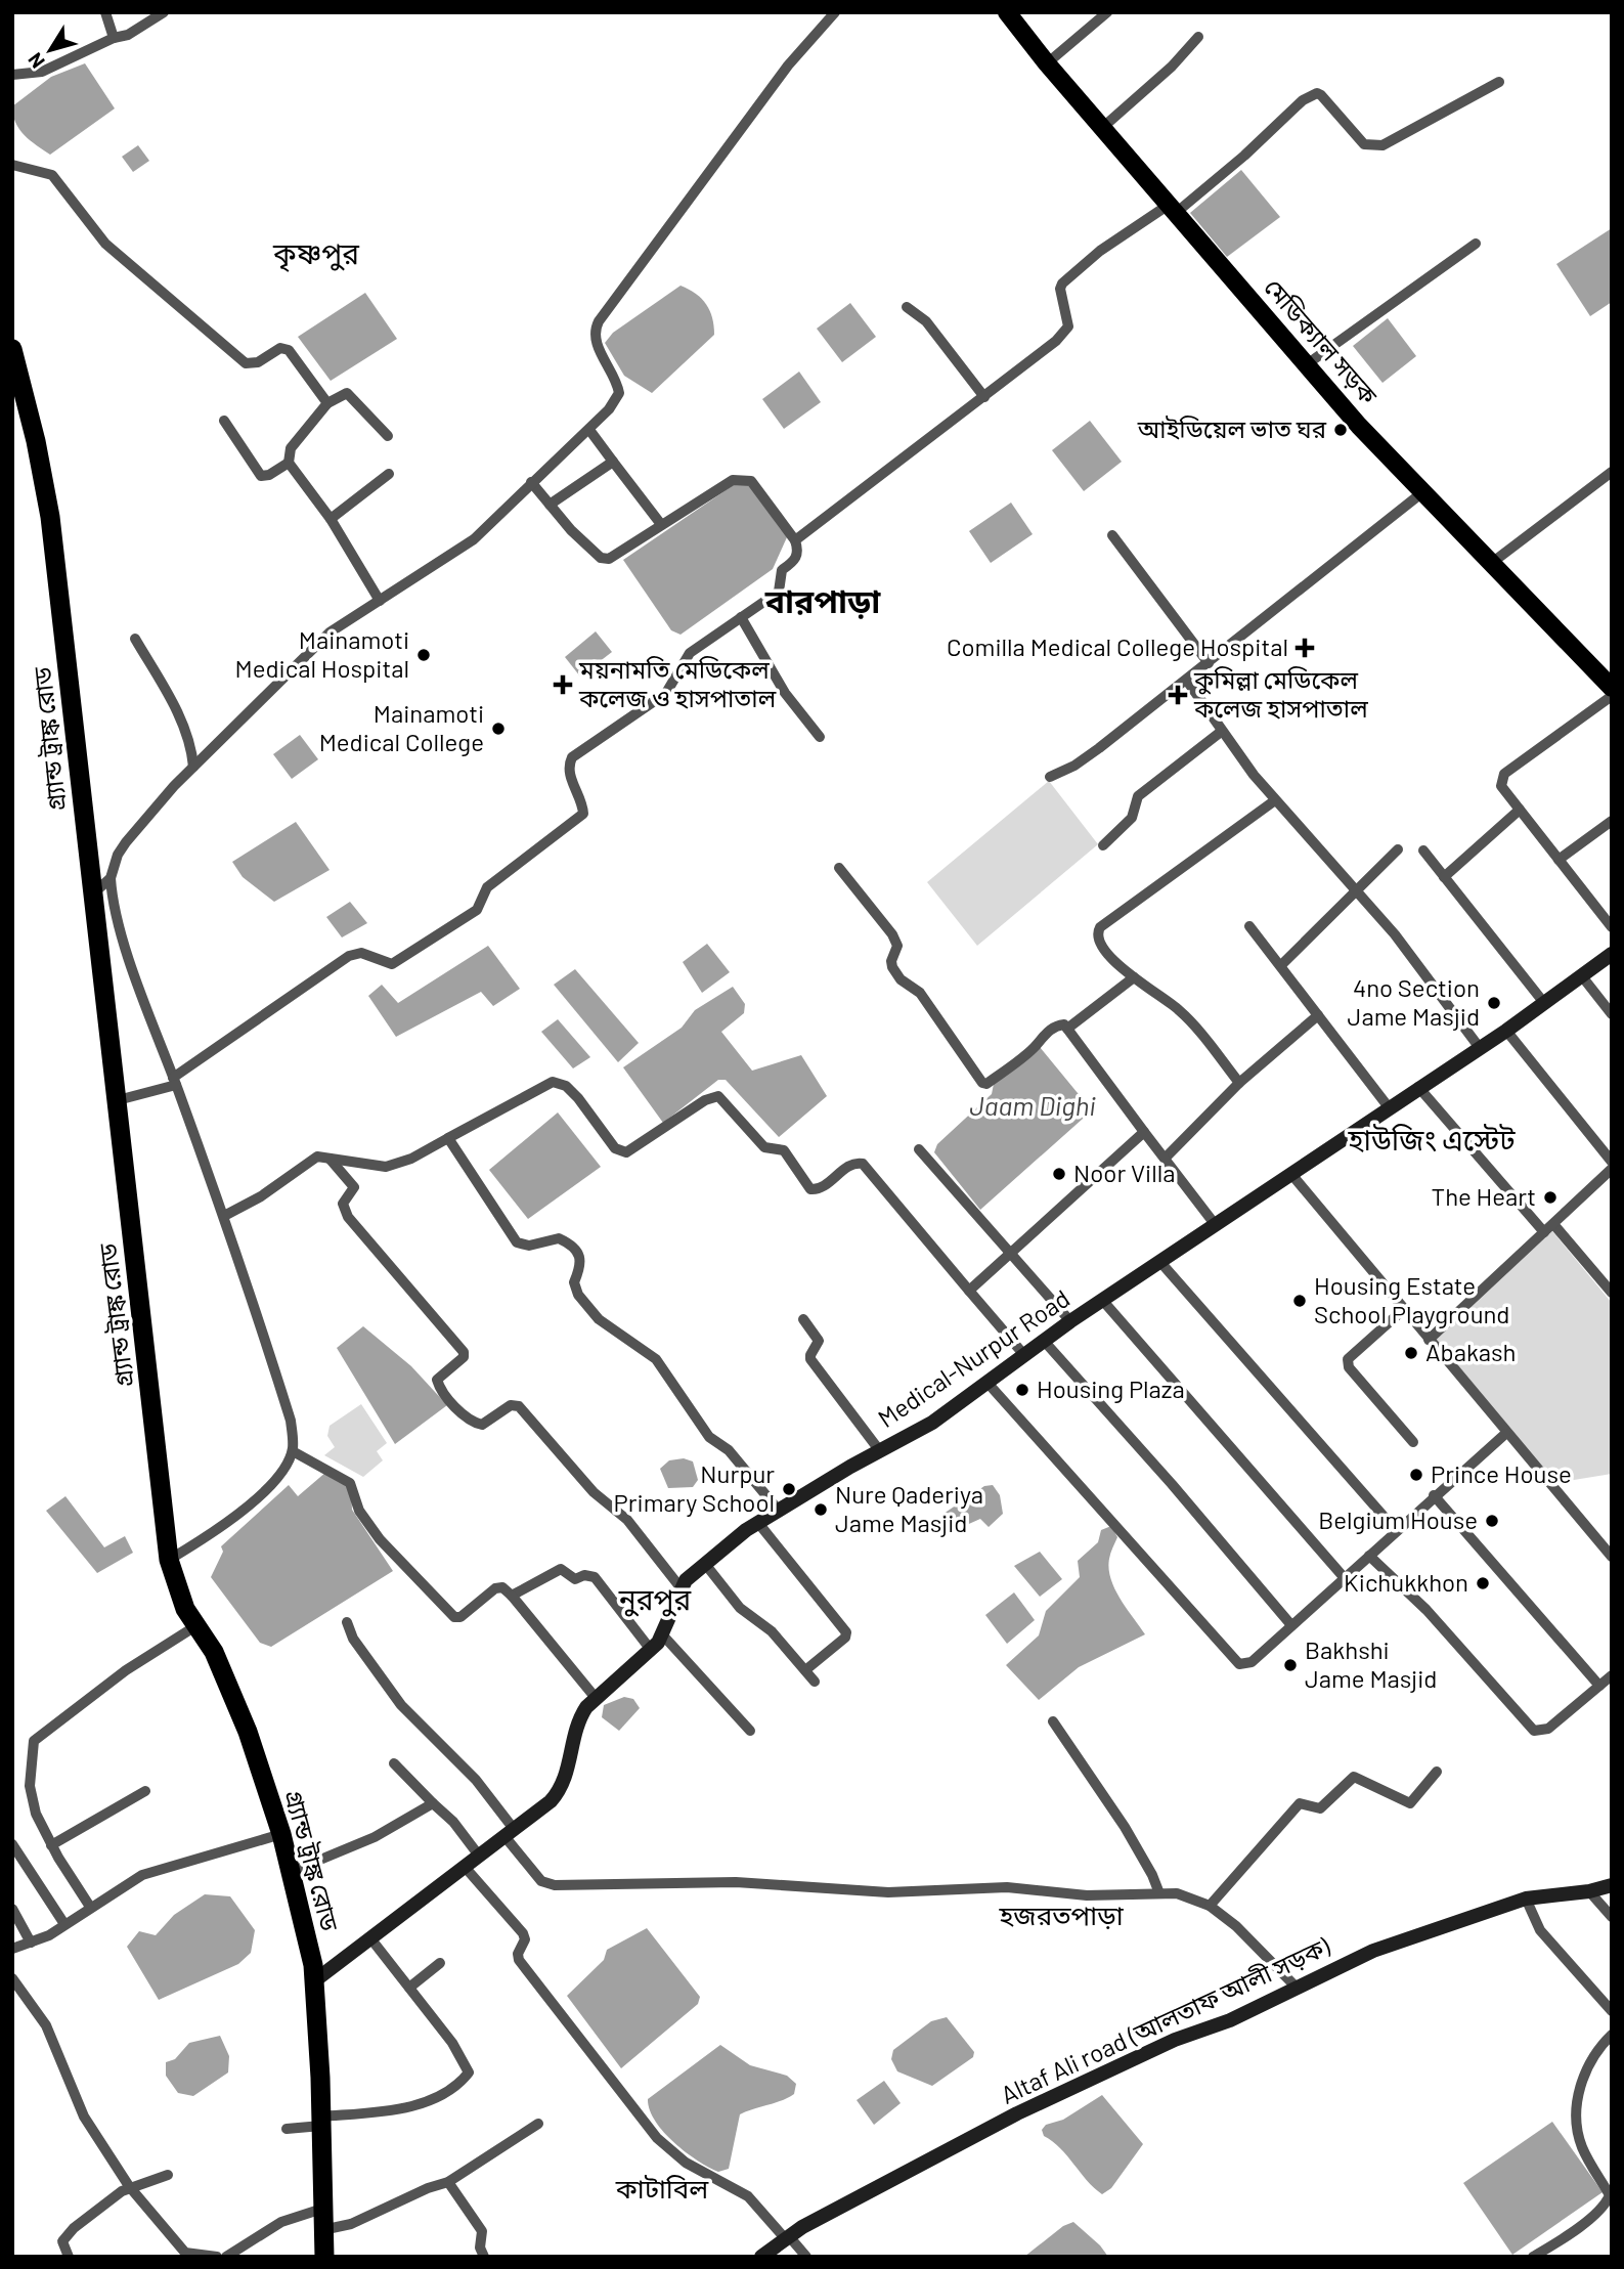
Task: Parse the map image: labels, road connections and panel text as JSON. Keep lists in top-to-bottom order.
{
  "streets": {
    "highway": ["গ্র্যান্ড ট্রাঙ্ক রোড"],
    "main road": ["মেডিক্যাল সড়ক"],
    "street": ["Medical-Nurpur Road", "Altaf Ali road (আলতাফ আলী সড়ক)"]
  },
  "districts": [
    "কৃষ্ণপুর",
    "বারপাড়া",
    "হাউজিং এস্টেট",
    "নুরপুর",
    "হজরতপাড়া",
    "কাটাবিল"
  ],
  "water": ["Jaam Dighi"],
  "places": {
    "other": [
      "আইডিয়েল ভাত ঘর",
      "Mainamoti Medical Hospital",
      "Mainamoti Medical College",
      "4no Section Jame Masjid",
      "Noor Villa",
      "The Heart",
      "Housing Estate School Playground",
      "Abakash",
      "Housing Plaza",
      "Prince House",
      "Nurpur Primary School",
      "Nure Qaderiya Jame Masjid",
      "Belgium House",
      "Kichukkhon",
      "Bakhshi Jame Masjid"
    ],
    "health": ["Comilla Medical College Hospital", "ময়নামতি মেডিকেল কলেজ ও হাসপাতাল", "কুমিল্লা মেডিকেল কলেজ হাসপাতাল"]
  },
  "north": "bottom left"
}
